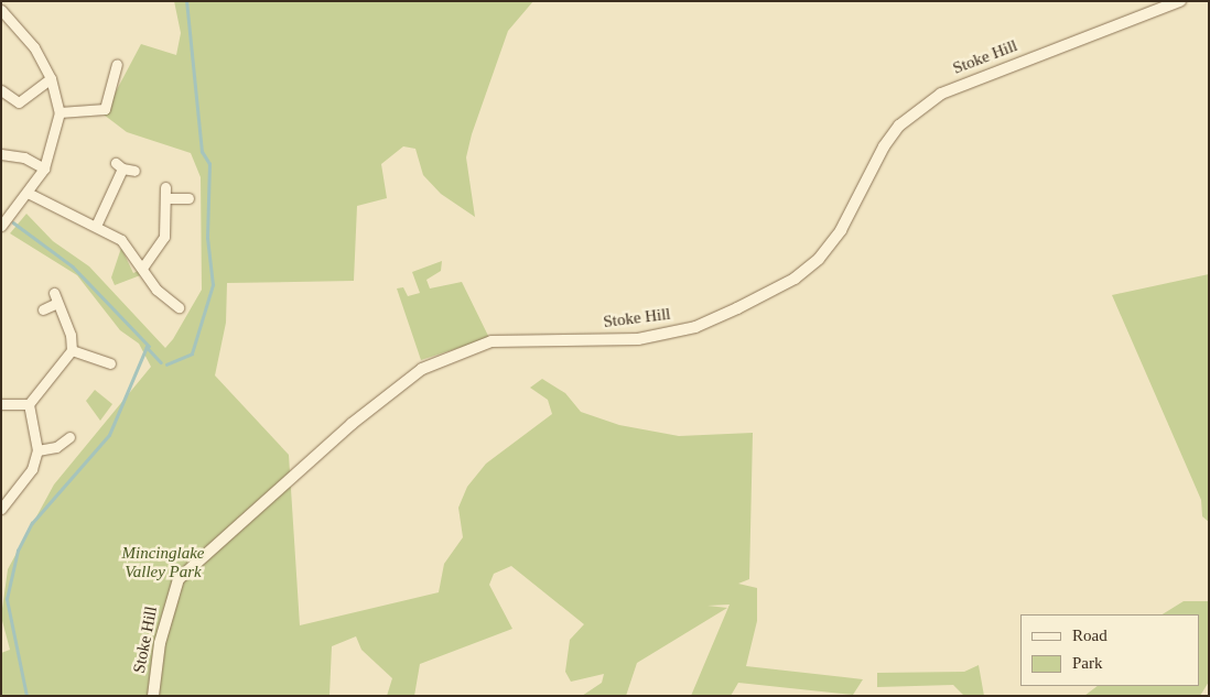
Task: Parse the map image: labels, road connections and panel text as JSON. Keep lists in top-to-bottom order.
{
  "streets": {
    "street": ["Stoke Hill"]
  },
  "parks": ["Mincinglake Valley Park"],
  "legend": ["Road", "Park"]
}
